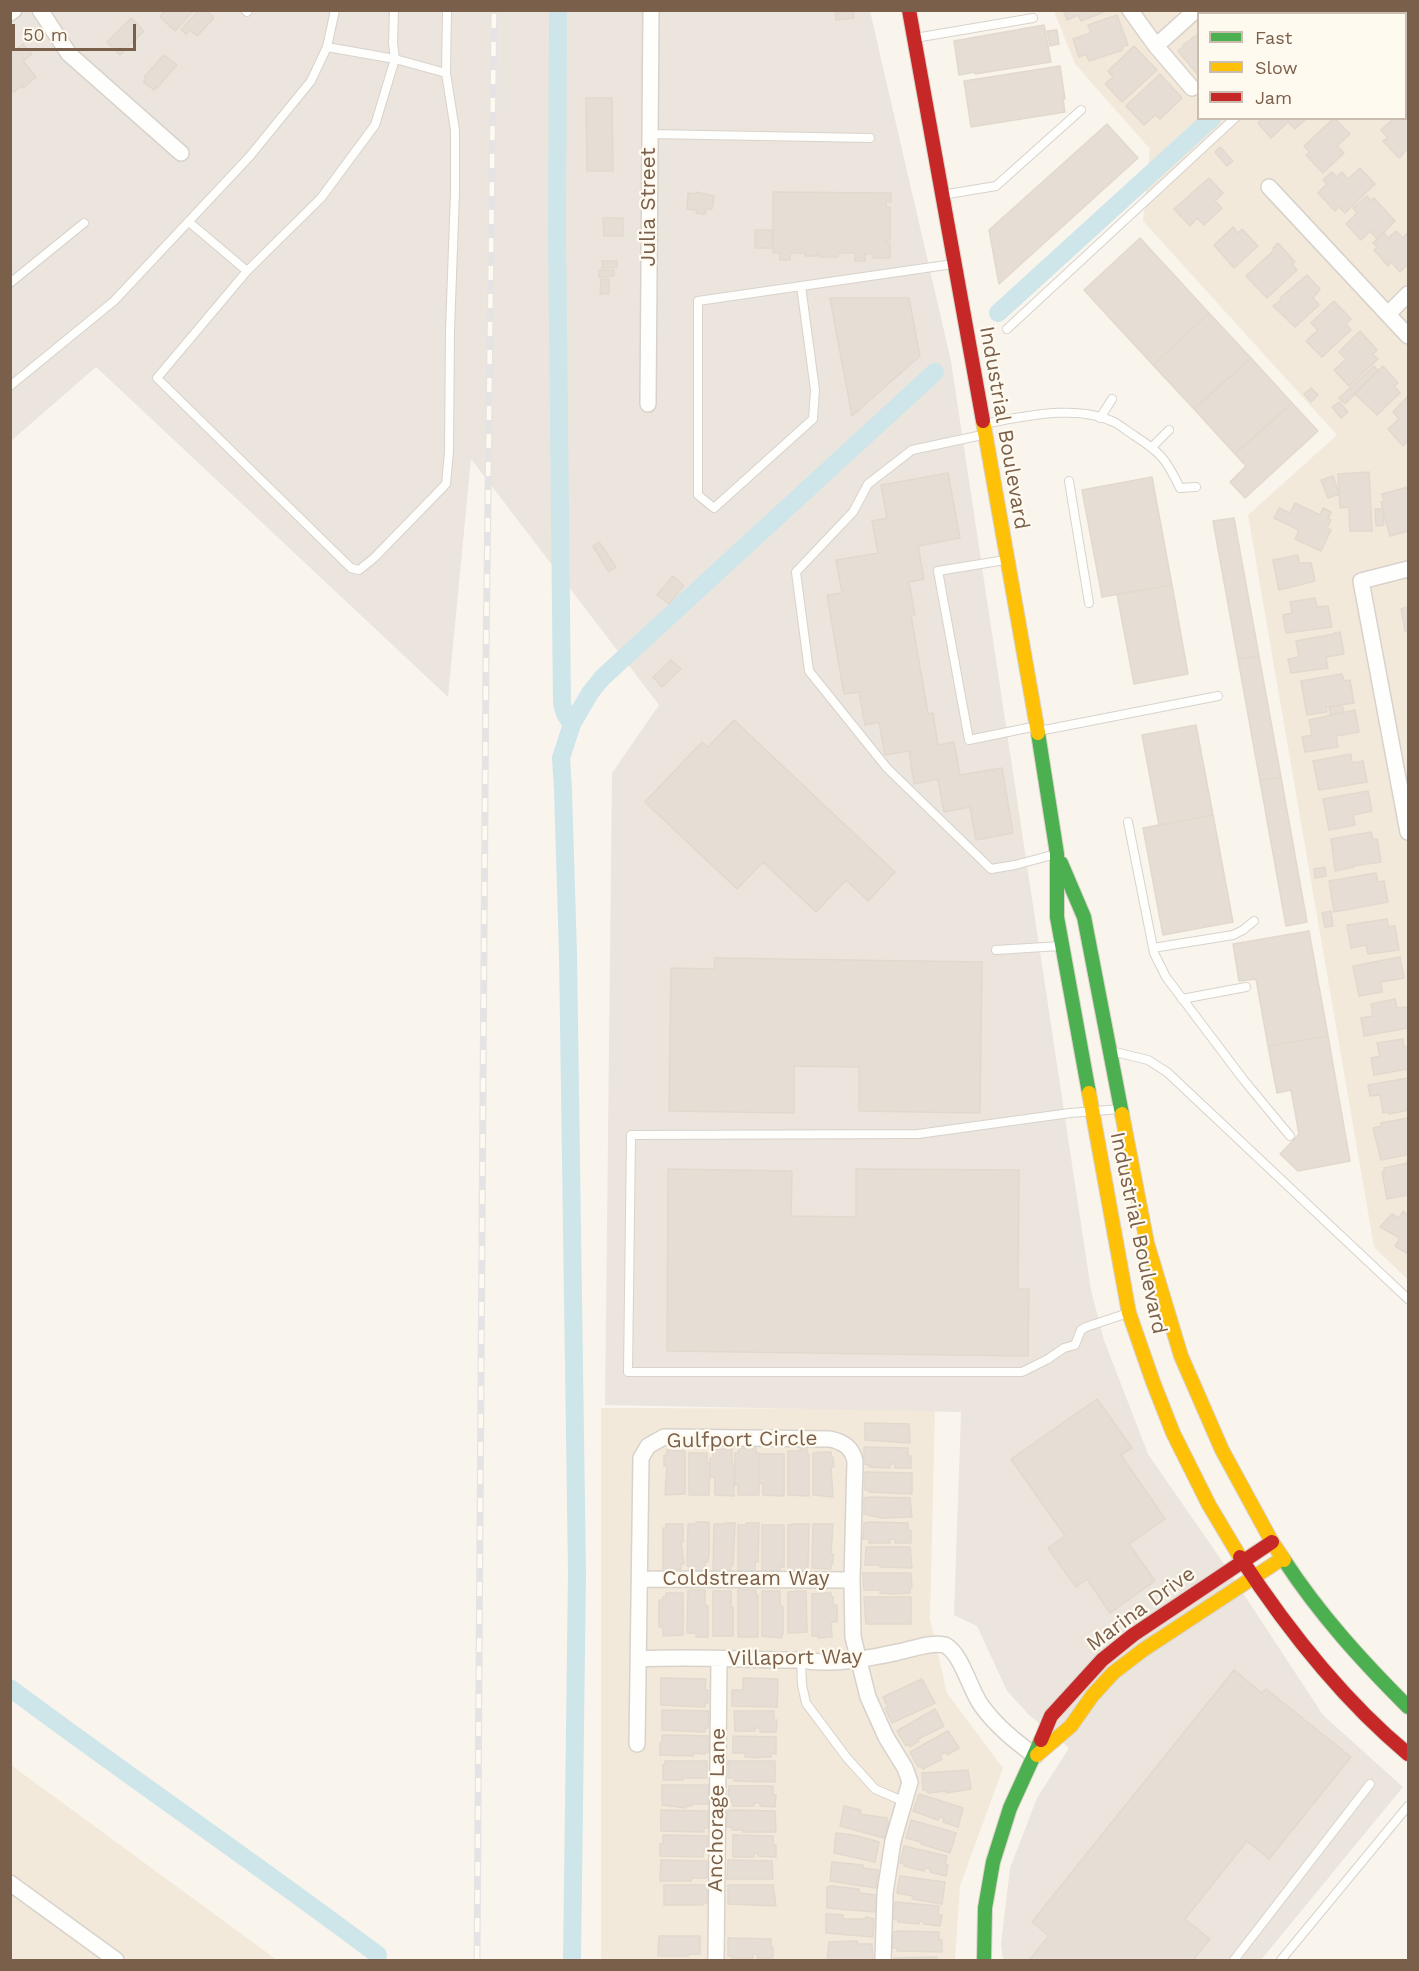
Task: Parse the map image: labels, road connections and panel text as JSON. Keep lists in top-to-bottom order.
{
  "streets": {
    "main road": ["Industrial Boulevard", "Marina Drive"],
    "street": [
      "Julia Street",
      "Gulfport Circle",
      "Coldstream Way",
      "Villaport Way",
      "Anchorage Lane"
    ]
  },
  "crossings": [
    ["Industrial Boulevard", "Marina Drive"],
    ["Gulfport Circle", "Coldstream Way"],
    ["Gulfport Circle", "Villaport Way"],
    ["Marina Drive", "Villaport Way"],
    ["Villaport Way", "Anchorage Lane"]
  ],
  "legend": ["Fast", "Slow", "Jam"],
  "scale_bar": "50 m"
}
